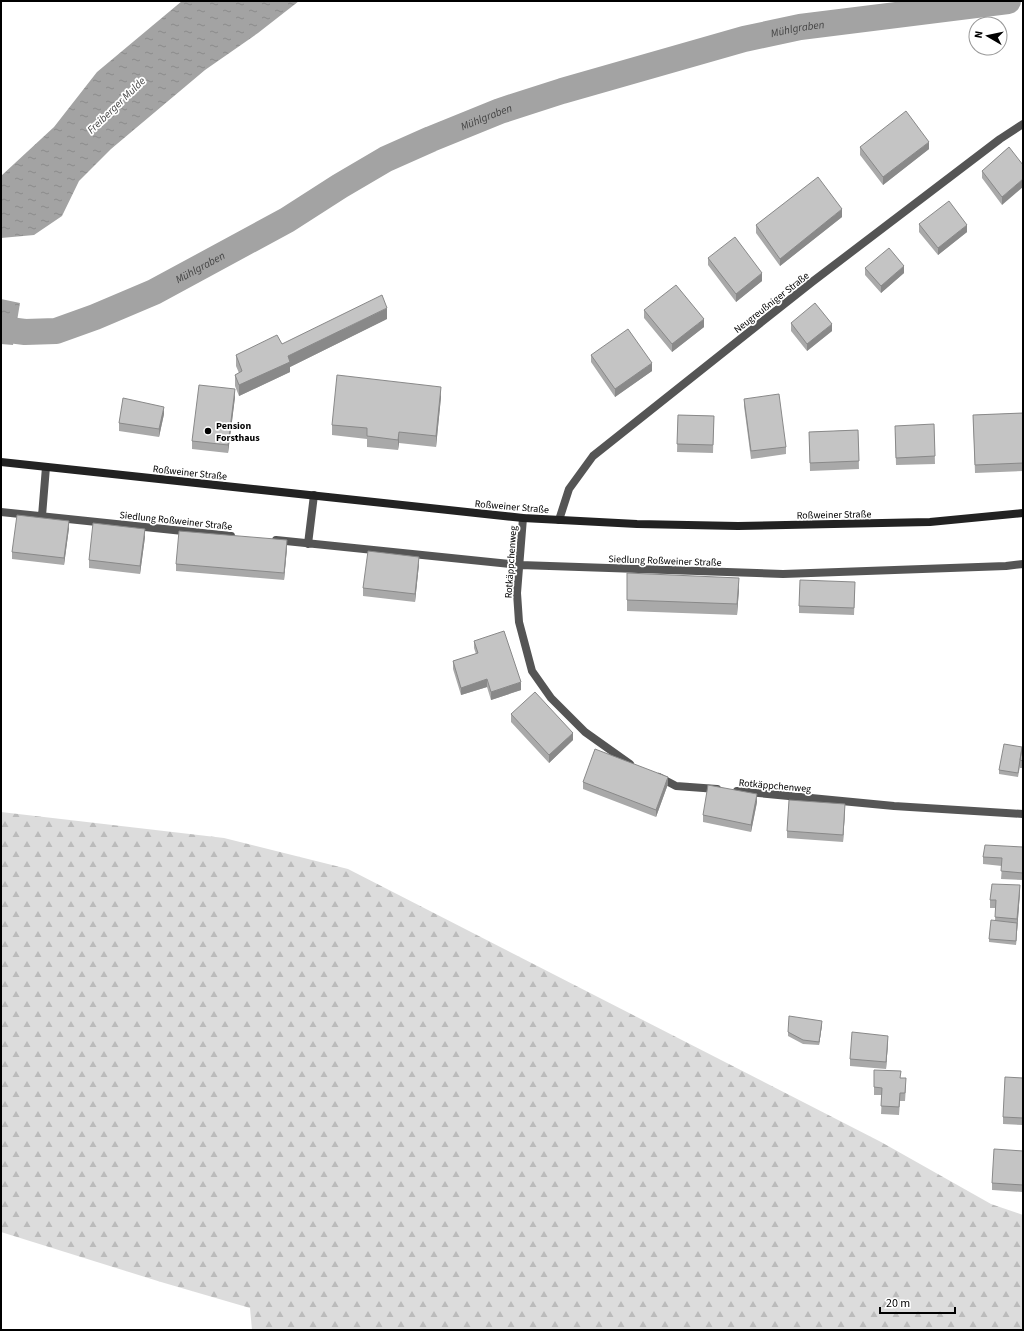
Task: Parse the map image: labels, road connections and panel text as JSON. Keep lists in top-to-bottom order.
{
  "streets": {
    "main road": ["Roßweiner Straße"],
    "street": ["Neugreußniger Straße", "Siedlung Roßweiner Straße", "Rotkäppchenweg"]
  },
  "crossings": [
    ["Neugreußniger Straße", "Roßweiner Straße"],
    ["Roßweiner Straße", "Rotkäppchenweg"],
    ["Siedlung Roßweiner Straße", "Rotkäppchenweg"]
  ],
  "water": ["Mühlgraben", "Freiberger Mulde"],
  "places": ["Pension Forsthaus"],
  "scale_bar": "20 m",
  "north": "left"
}
